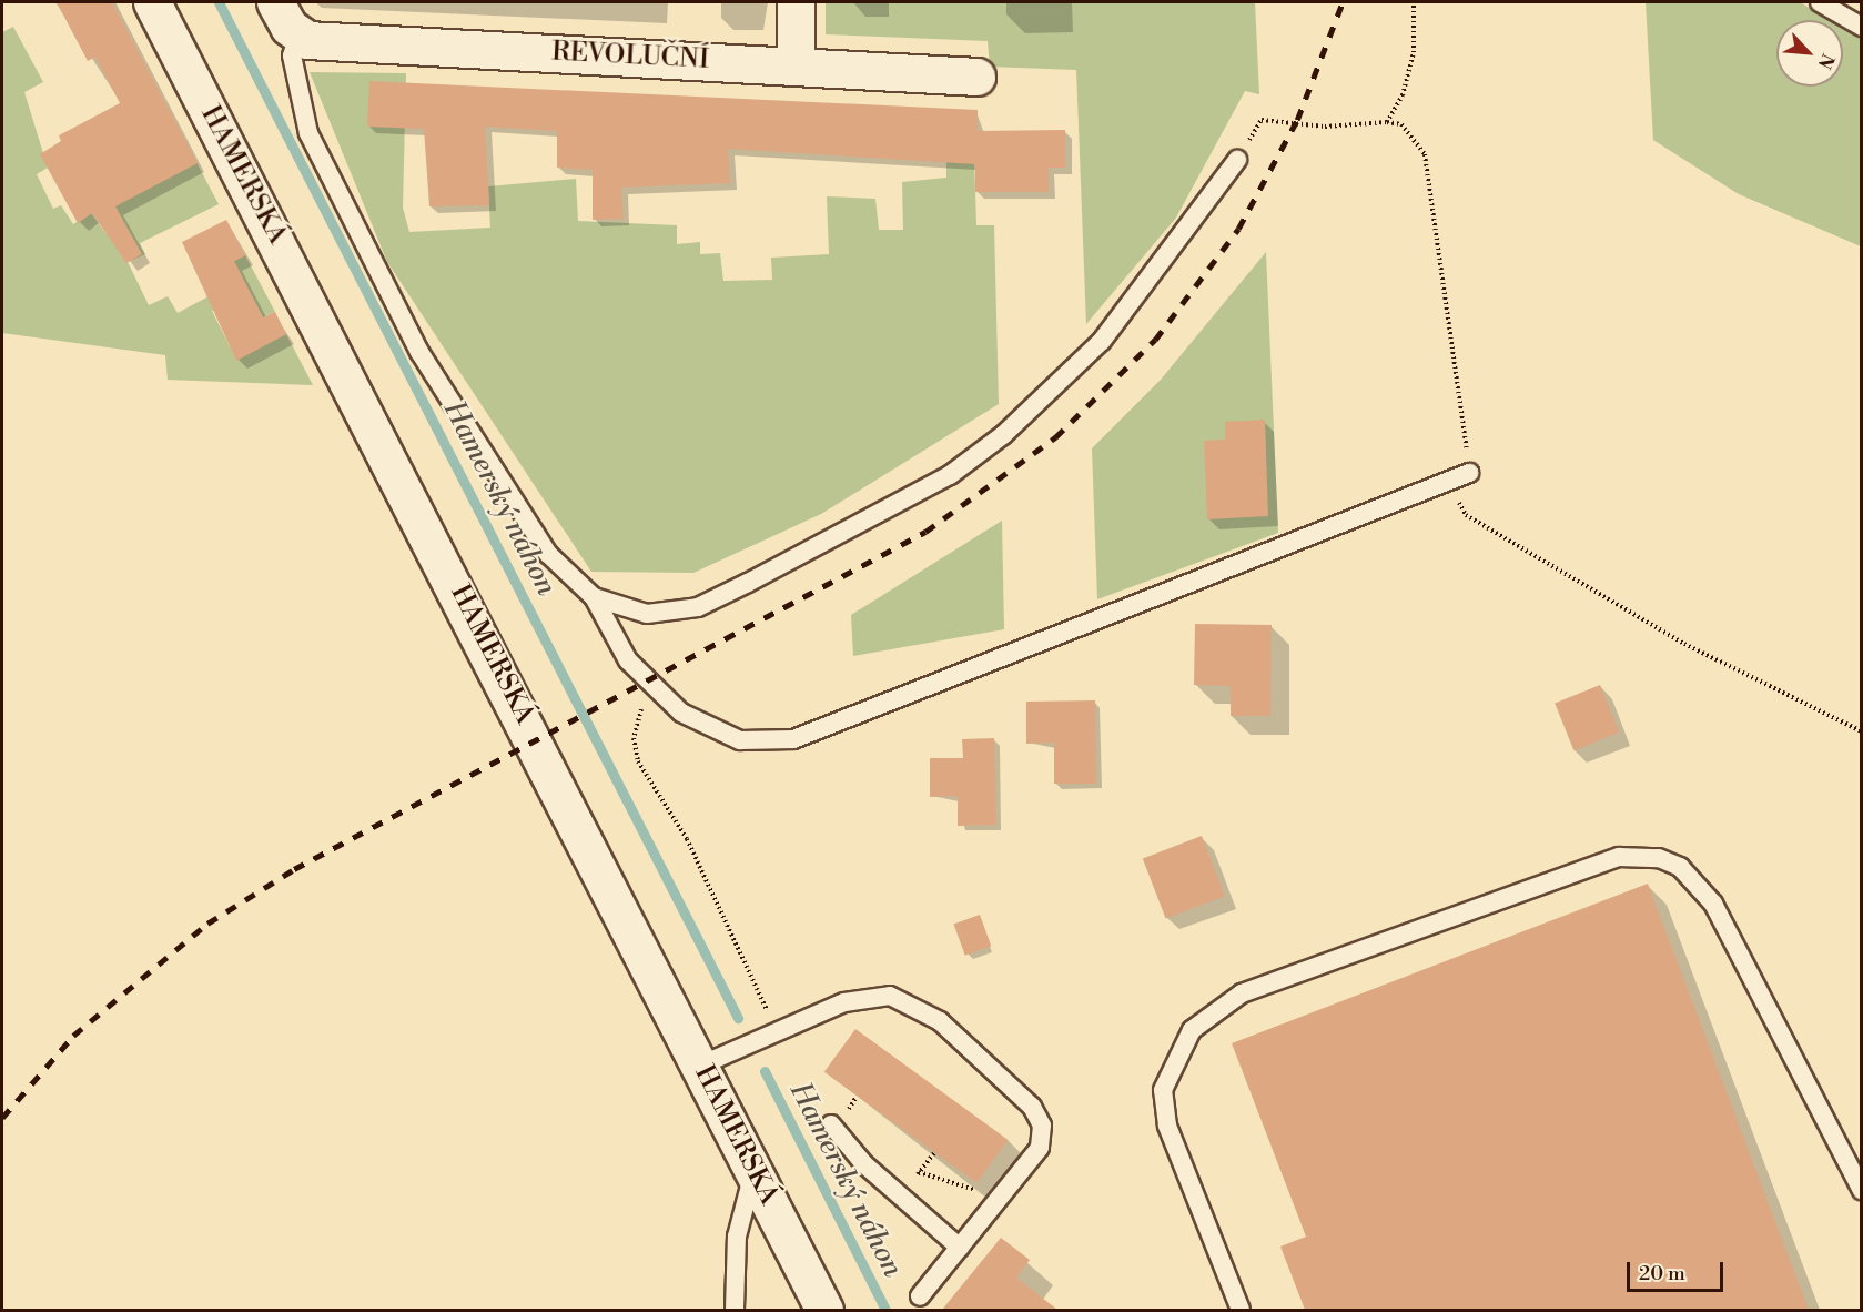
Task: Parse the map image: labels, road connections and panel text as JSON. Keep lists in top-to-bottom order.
{
  "streets": {
    "street": ["REVOLUČNÍ", "HAMERSKÁ"]
  },
  "water": ["Hamerský náhon"],
  "scale_bar": "20 m",
  "north": "bottom right"
}
